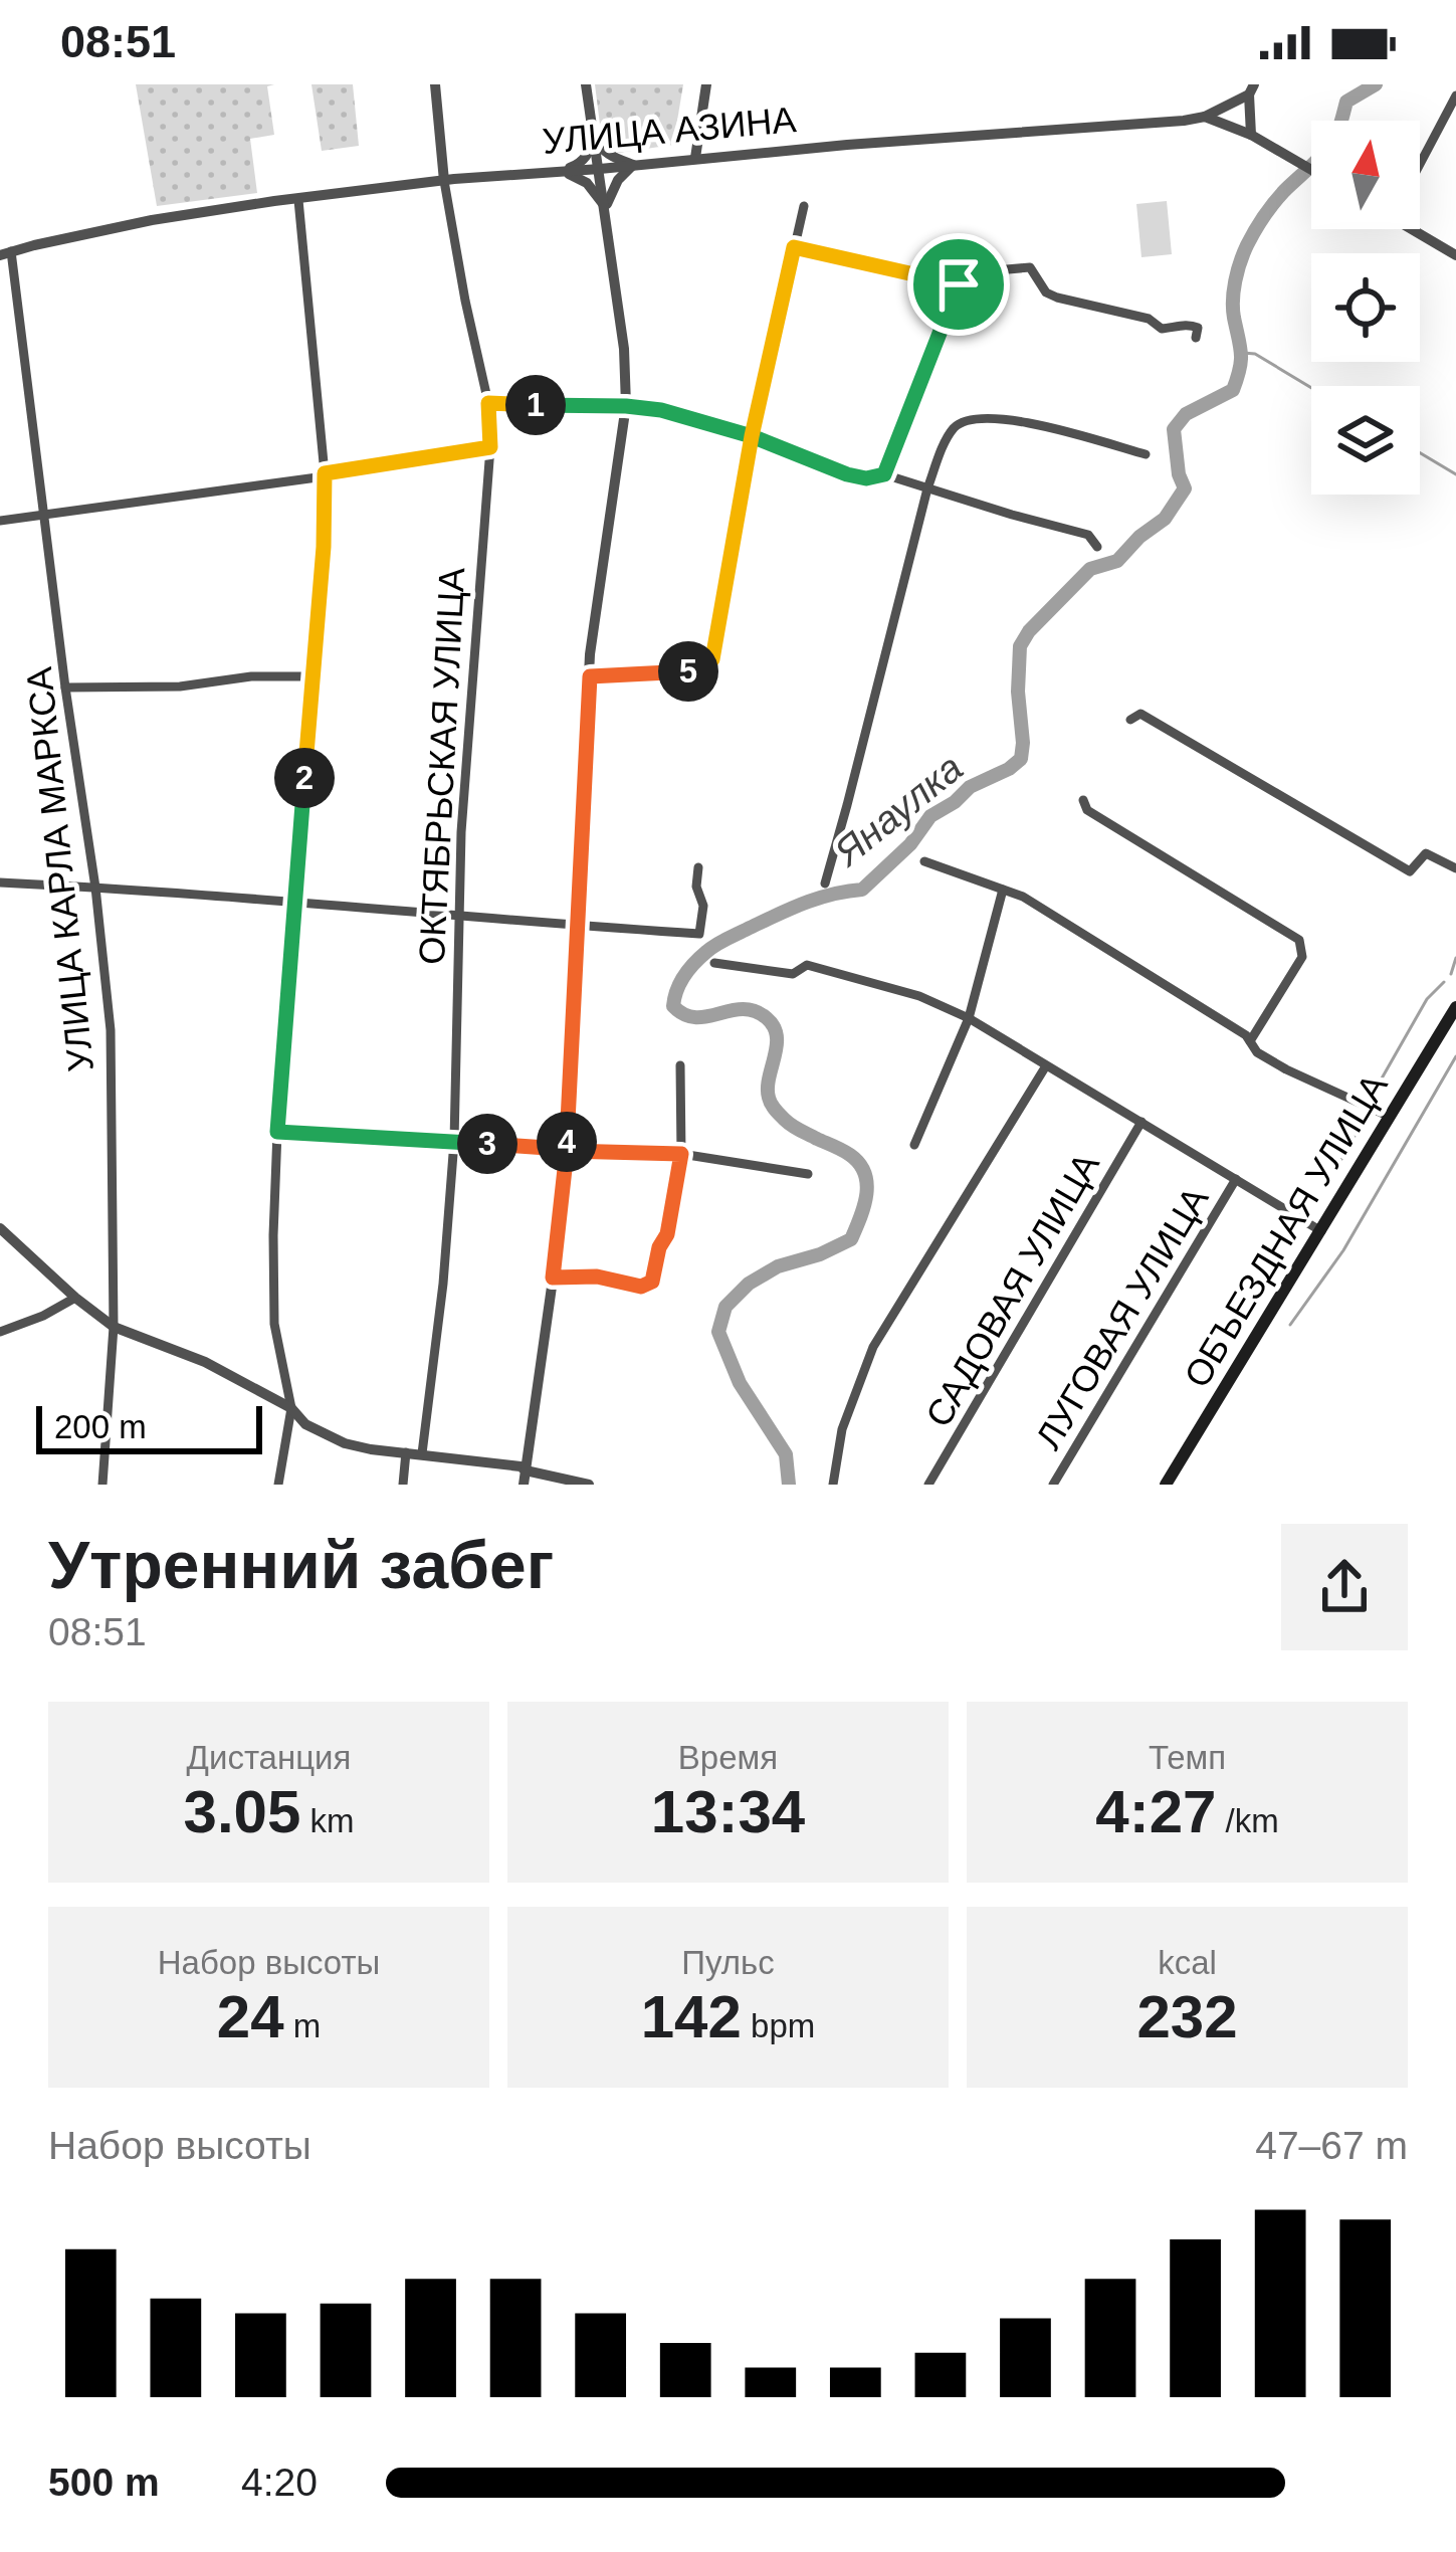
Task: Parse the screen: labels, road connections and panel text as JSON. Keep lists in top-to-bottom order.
{
  "streets": {
    "main road": ["ОБЪЕЗДНАЯ УЛИЦА"],
    "street": [
      "УЛИЦА АЗИНА",
      "ОКТЯБРЬСКАЯ УЛИЦА",
      "УЛИЦА КАРЛА МАРКСА",
      "САДОВАЯ УЛИЦА",
      "ЛУГОВАЯ УЛИЦА"
    ]
  },
  "crossings": [
    ["УЛИЦА АЗИНА", "ОКТЯБРЬСКАЯ УЛИЦА"],
    ["УЛИЦА АЗИНА", "УЛИЦА КАРЛА МАРКСА"]
  ],
  "water": ["Янаулка"],
  "scale_bar": "200 m",
  "north": "top",
  "page": {
    "status": "08:51",
    "pins": [
      "1",
      "5",
      "2",
      "4",
      "3"
    ],
    "scale": "200 m",
    "heading": ["Утренний забег", "08:51"],
    "stats": [
      ["Дистанция", "3.05 km"],
      ["Время", "13:34"],
      ["Темп", "4:27 /km"],
      ["Набор высоты", "24 m"],
      ["Пульс", "142 bpm"],
      ["kcal", "232"]
    ],
    "chart": ["Набор высоты", "47–67 m"],
    "list": [
      {
        "name": "500 m",
        "note": "4:20"
      }
    ]
  }
}
